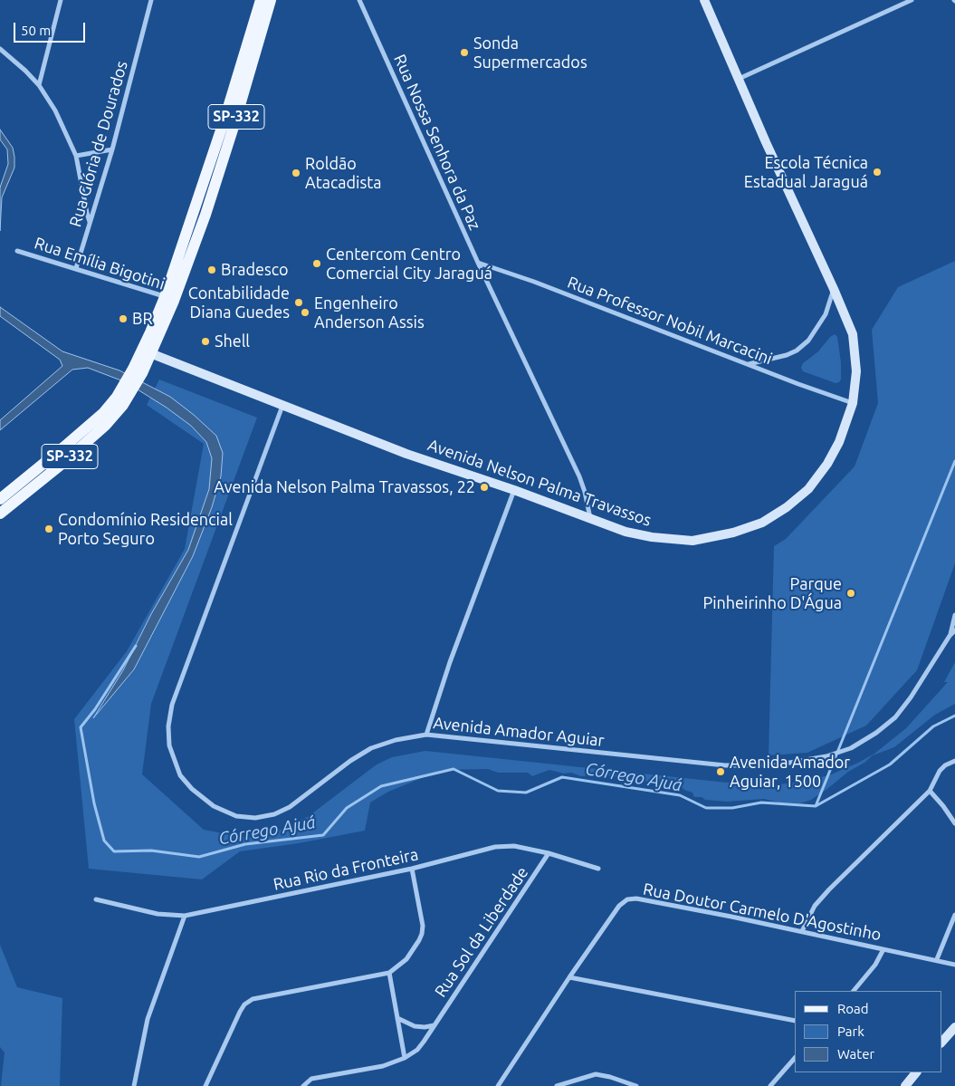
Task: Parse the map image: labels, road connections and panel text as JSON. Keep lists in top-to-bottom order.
{
  "streets": {
    "main road": ["SP-332"],
    "street": [
      "Rua Nossa Senhora da Paz",
      "Rua Glória de Dourados",
      "Rua Emília Bigotini",
      "Rua Professor Nobil Marcacini",
      "Avenida Nelson Palma Travassos",
      "Avenida Amador Aguiar",
      "Rua Rio da Fronteira",
      "Rua Doutor Carmelo D'Agostinho",
      "Rua Sol da Liberdade"
    ]
  },
  "crossings": [
    ["SP-332", "Rua Emília Bigotini"],
    ["SP-332", "Avenida Nelson Palma Travassos"],
    ["Rua Nossa Senhora da Paz", "Rua Professor Nobil Marcacini"],
    ["Rua Nossa Senhora da Paz", "Avenida Nelson Palma Travassos"],
    ["Rua Glória de Dourados", "Rua Emília Bigotini"],
    ["Rua Professor Nobil Marcacini", "Avenida Nelson Palma Travassos"],
    ["Avenida Nelson Palma Travassos", "Avenida Amador Aguiar"],
    ["Rua Rio da Fronteira", "Rua Sol da Liberdade"]
  ],
  "water": ["Córrego Ajuá"],
  "places": [
    "Sonda Supermercados",
    "Escola Técnica Estadual Jaraguá",
    "Roldão Atacadista",
    "Centercom Centro Comercial City Jaraguá",
    "Bradesco",
    "Contabilidade Diana Guedes",
    "Engenheiro Anderson Assis",
    "BR",
    "Shell",
    "Avenida Nelson Palma Travassos, 22",
    "Condomínio Residencial Porto Seguro",
    "Parque Pinheirinho D'Água",
    "Avenida Amador Aguiar, 1500"
  ],
  "legend": ["Road", "Park", "Water"],
  "scale_bar": "50 m"
}
